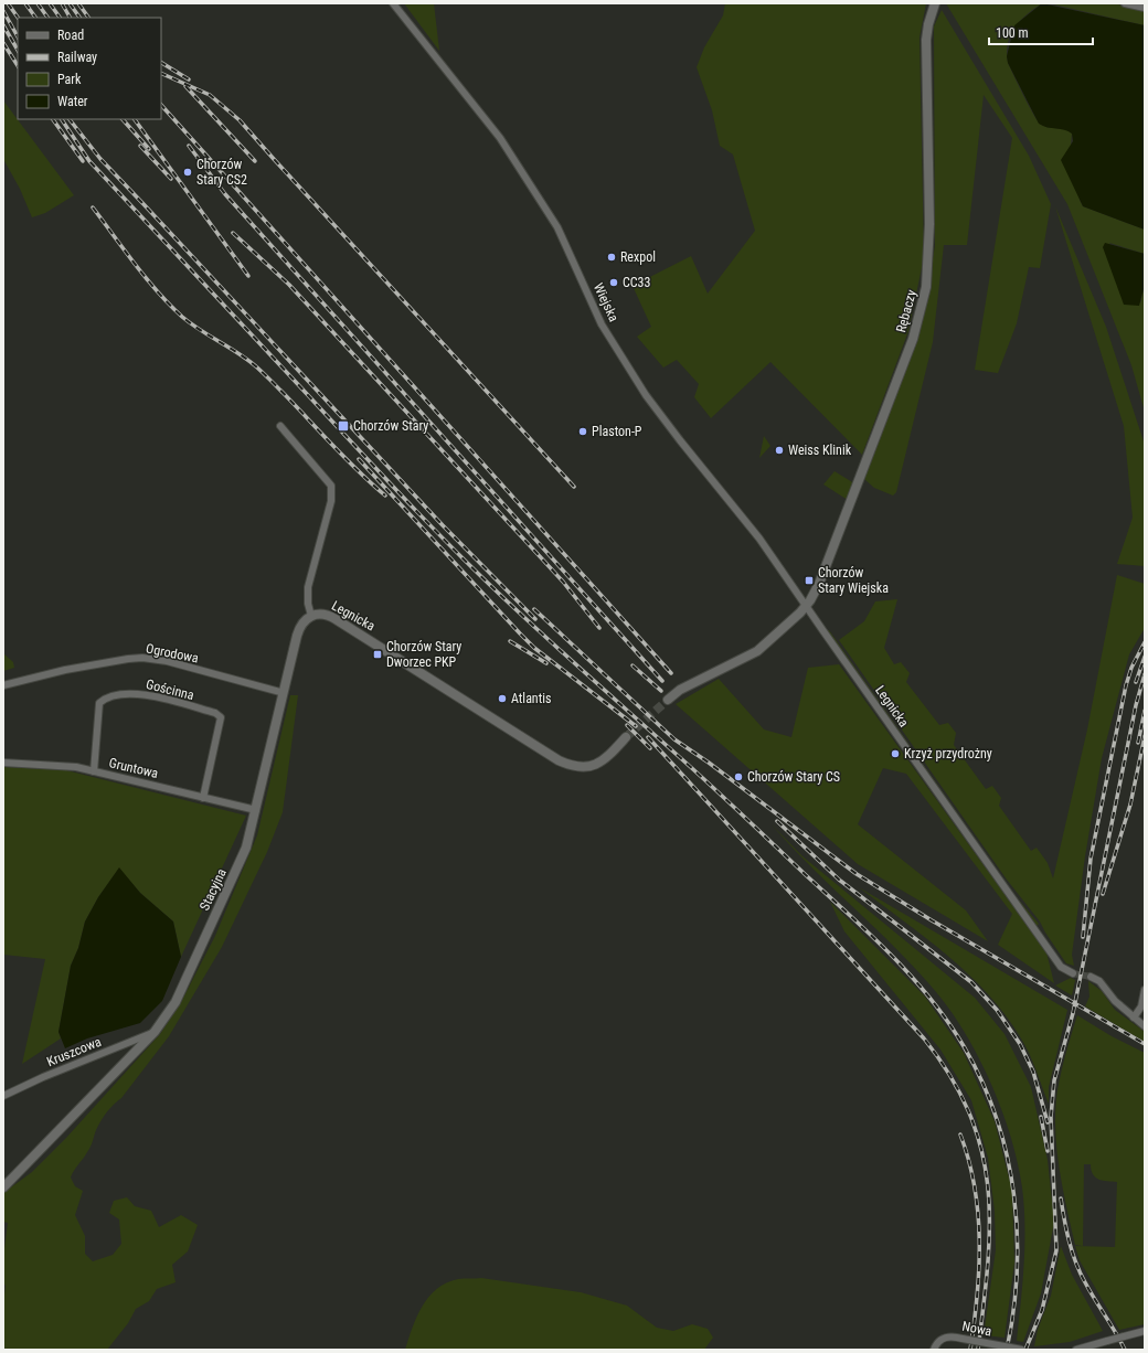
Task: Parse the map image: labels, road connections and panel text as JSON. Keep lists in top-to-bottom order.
{
  "streets": {
    "street": [
      "Wiejska",
      "Rębaczy",
      "Legnicka",
      "Ogrodowa",
      "Gościnna",
      "Gruntowa",
      "Stacyjna",
      "Kruszcowa",
      "Nowa"
    ]
  },
  "crossings": [
    ["Wiejska", "Rębaczy"],
    ["Wiejska", "Legnicka"],
    ["Rębaczy", "Legnicka"],
    ["Legnicka", "Stacyjna"],
    ["Ogrodowa", "Stacyjna"],
    ["Gościnna", "Gruntowa"],
    ["Gruntowa", "Stacyjna"],
    ["Stacyjna", "Kruszcowa"]
  ],
  "places": {
    "other": [
      "Chorzów Stary CS2",
      "Rexpol",
      "CC33",
      "Plaston-P",
      "Weiss Klinik",
      "Atlantis",
      "Krzyż przydrożny",
      "Chorzów Stary CS"
    ],
    "transit": ["Chorzów Stary", "Chorzów Stary Wiejska", "Chorzów Stary Dworzec PKP"]
  },
  "legend": [
    "Road",
    "Railway",
    "Park",
    "Water"
  ],
  "scale_bar": "100 m"
}
